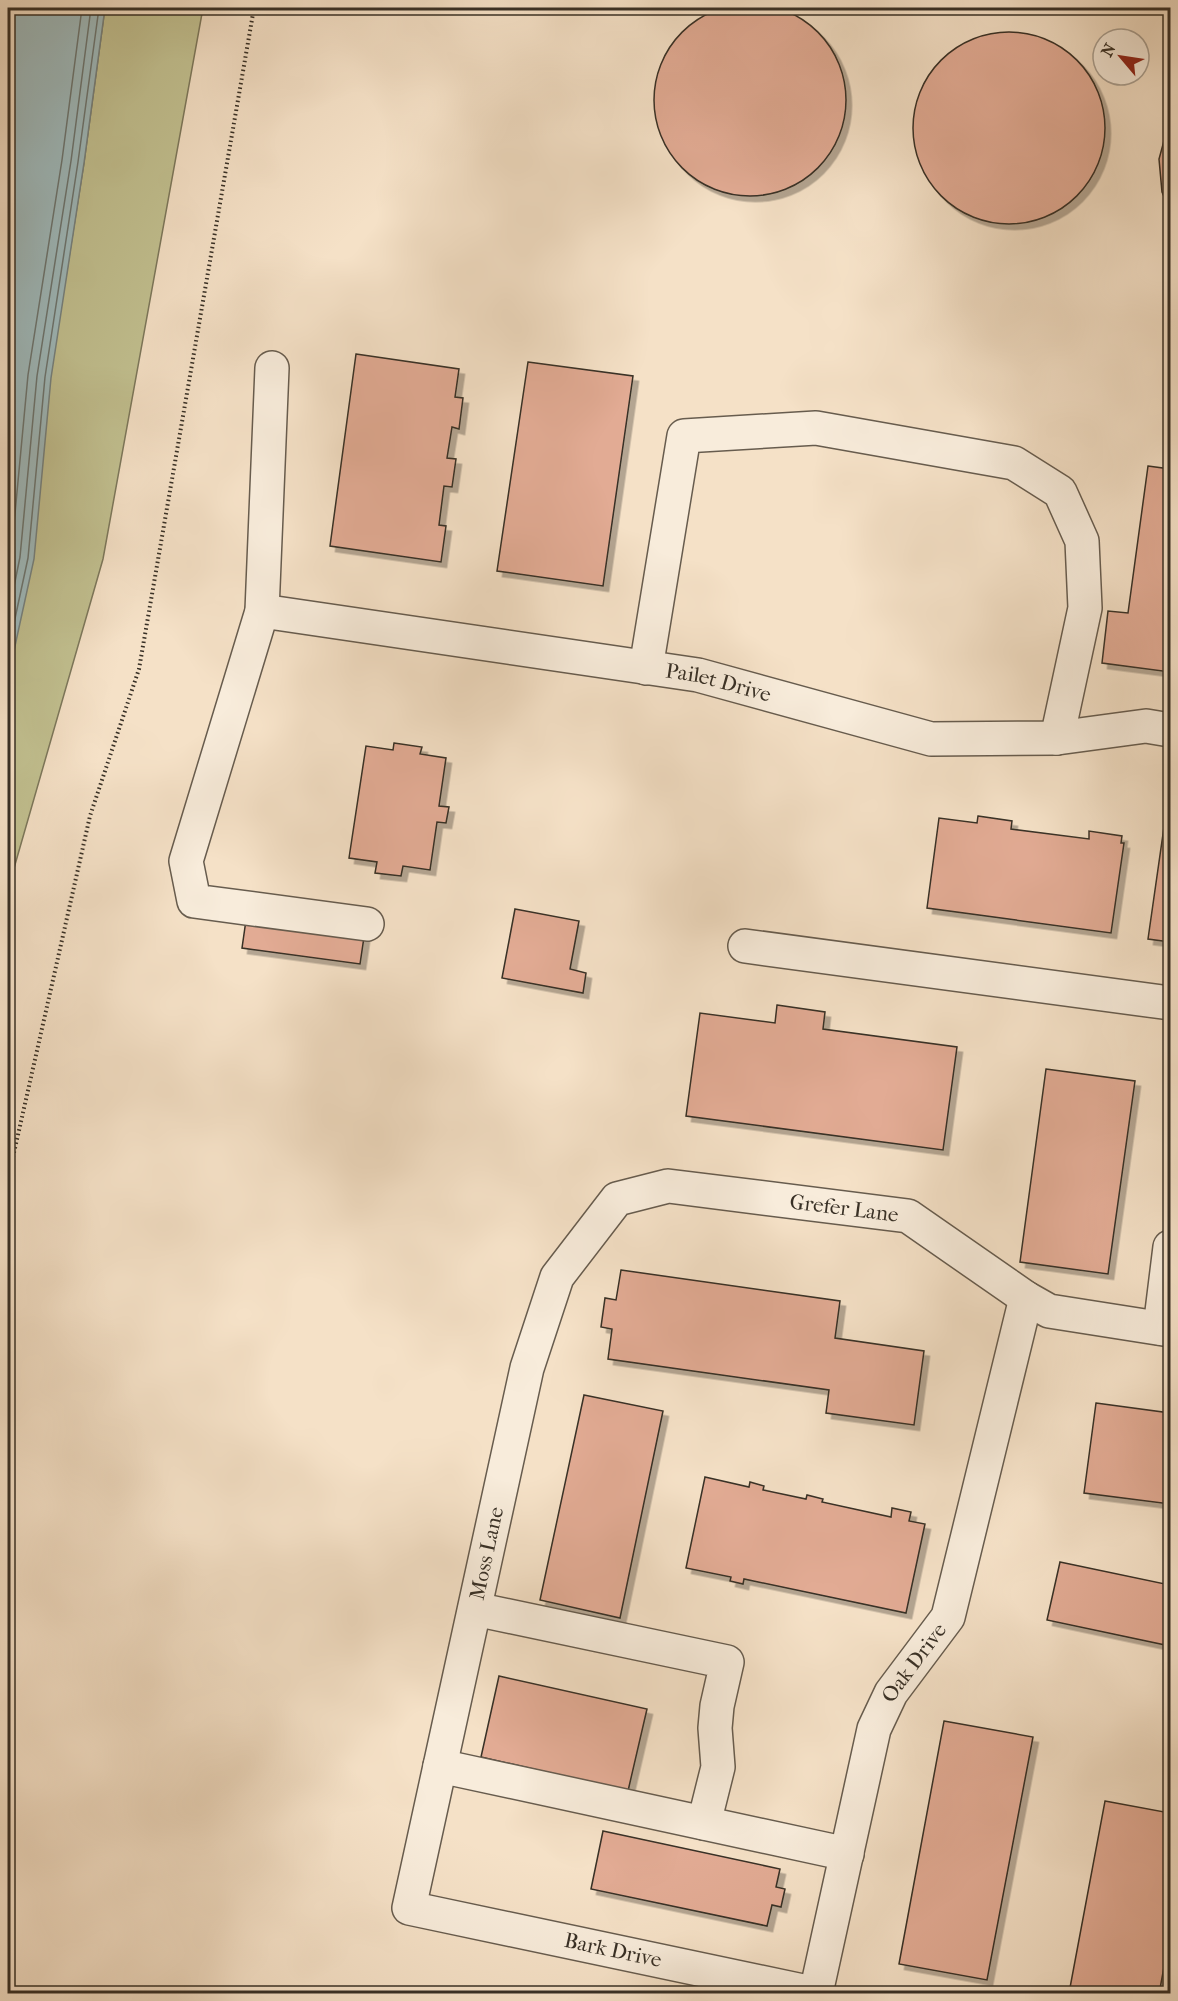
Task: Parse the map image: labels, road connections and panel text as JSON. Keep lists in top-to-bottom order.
{
  "streets": {
    "street": [
      "Pailet Drive",
      "Grefer Lane",
      "Moss Lane",
      "Oak Drive",
      "Bark Drive"
    ]
  },
  "crossings": [
    ["Grefer Lane", "Moss Lane"],
    ["Grefer Lane", "Oak Drive"],
    ["Moss Lane", "Bark Drive"],
    ["Oak Drive", "Bark Drive"]
  ],
  "north": "top left"
}
